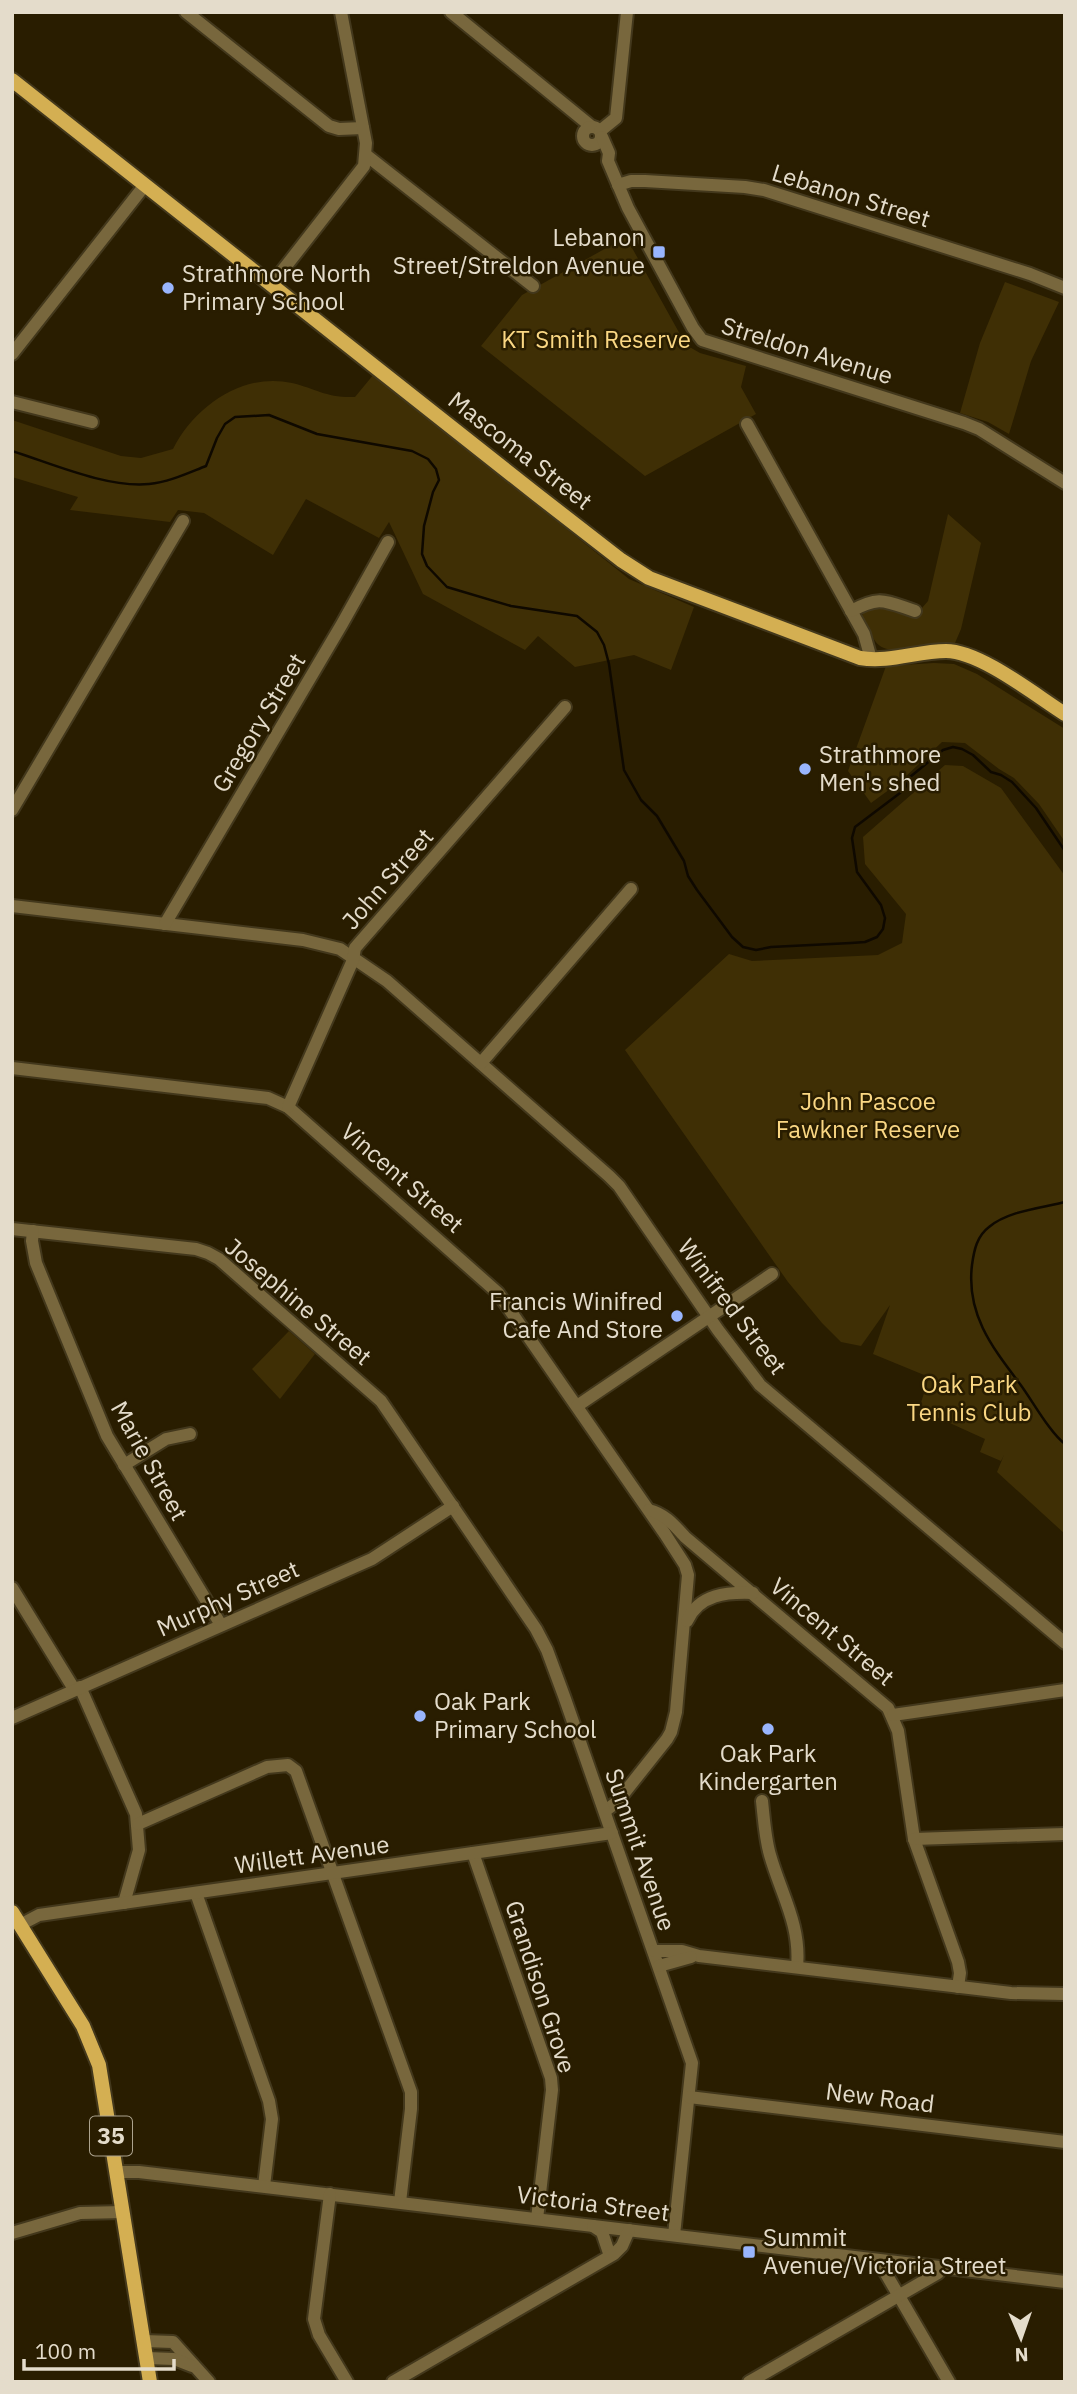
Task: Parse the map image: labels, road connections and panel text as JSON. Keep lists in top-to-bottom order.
{
  "streets": {
    "main road": ["Mascoma Street", "35"],
    "street": [
      "Lebanon Street",
      "Streldon Avenue",
      "Gregory Street",
      "John Street",
      "Vincent Street",
      "Josephine Street",
      "Winifred Street",
      "Marie Street",
      "Murphy Street",
      "Summit Avenue",
      "Willett Avenue",
      "Grandison Grove",
      "New Road",
      "Victoria Street"
    ]
  },
  "crossings": [
    ["Lebanon Street", "Streldon Avenue"],
    ["John Street", "Vincent Street"],
    ["John Street", "Winifred Street"],
    ["Vincent Street", "Summit Avenue"],
    ["Josephine Street", "Marie Street"],
    ["Josephine Street", "Murphy Street"],
    ["Josephine Street", "Summit Avenue"],
    ["Marie Street", "Murphy Street"],
    ["Murphy Street", "Summit Avenue"],
    ["Summit Avenue", "Willett Avenue"],
    ["Summit Avenue", "New Road"],
    ["Summit Avenue", "Victoria Street"],
    ["Willett Avenue", "Grandison Grove"],
    ["Willett Avenue", "35"],
    ["Grandison Grove", "Victoria Street"],
    ["35", "Victoria Street"]
  ],
  "parks": ["KT Smith Reserve", "John Pascoe Fawkner Reserve", "Oak Park Tennis Club"],
  "places": {
    "transit": ["Lebanon Street/Streldon Avenue", "Summit Avenue/Victoria Street"],
    "other": [
      "Strathmore North Primary School",
      "Strathmore Men's shed",
      "Francis Winifred Cafe And Store",
      "Oak Park Primary School",
      "Oak Park Kindergarten"
    ]
  },
  "scale_bar": "100 m",
  "north": "bottom"
}
